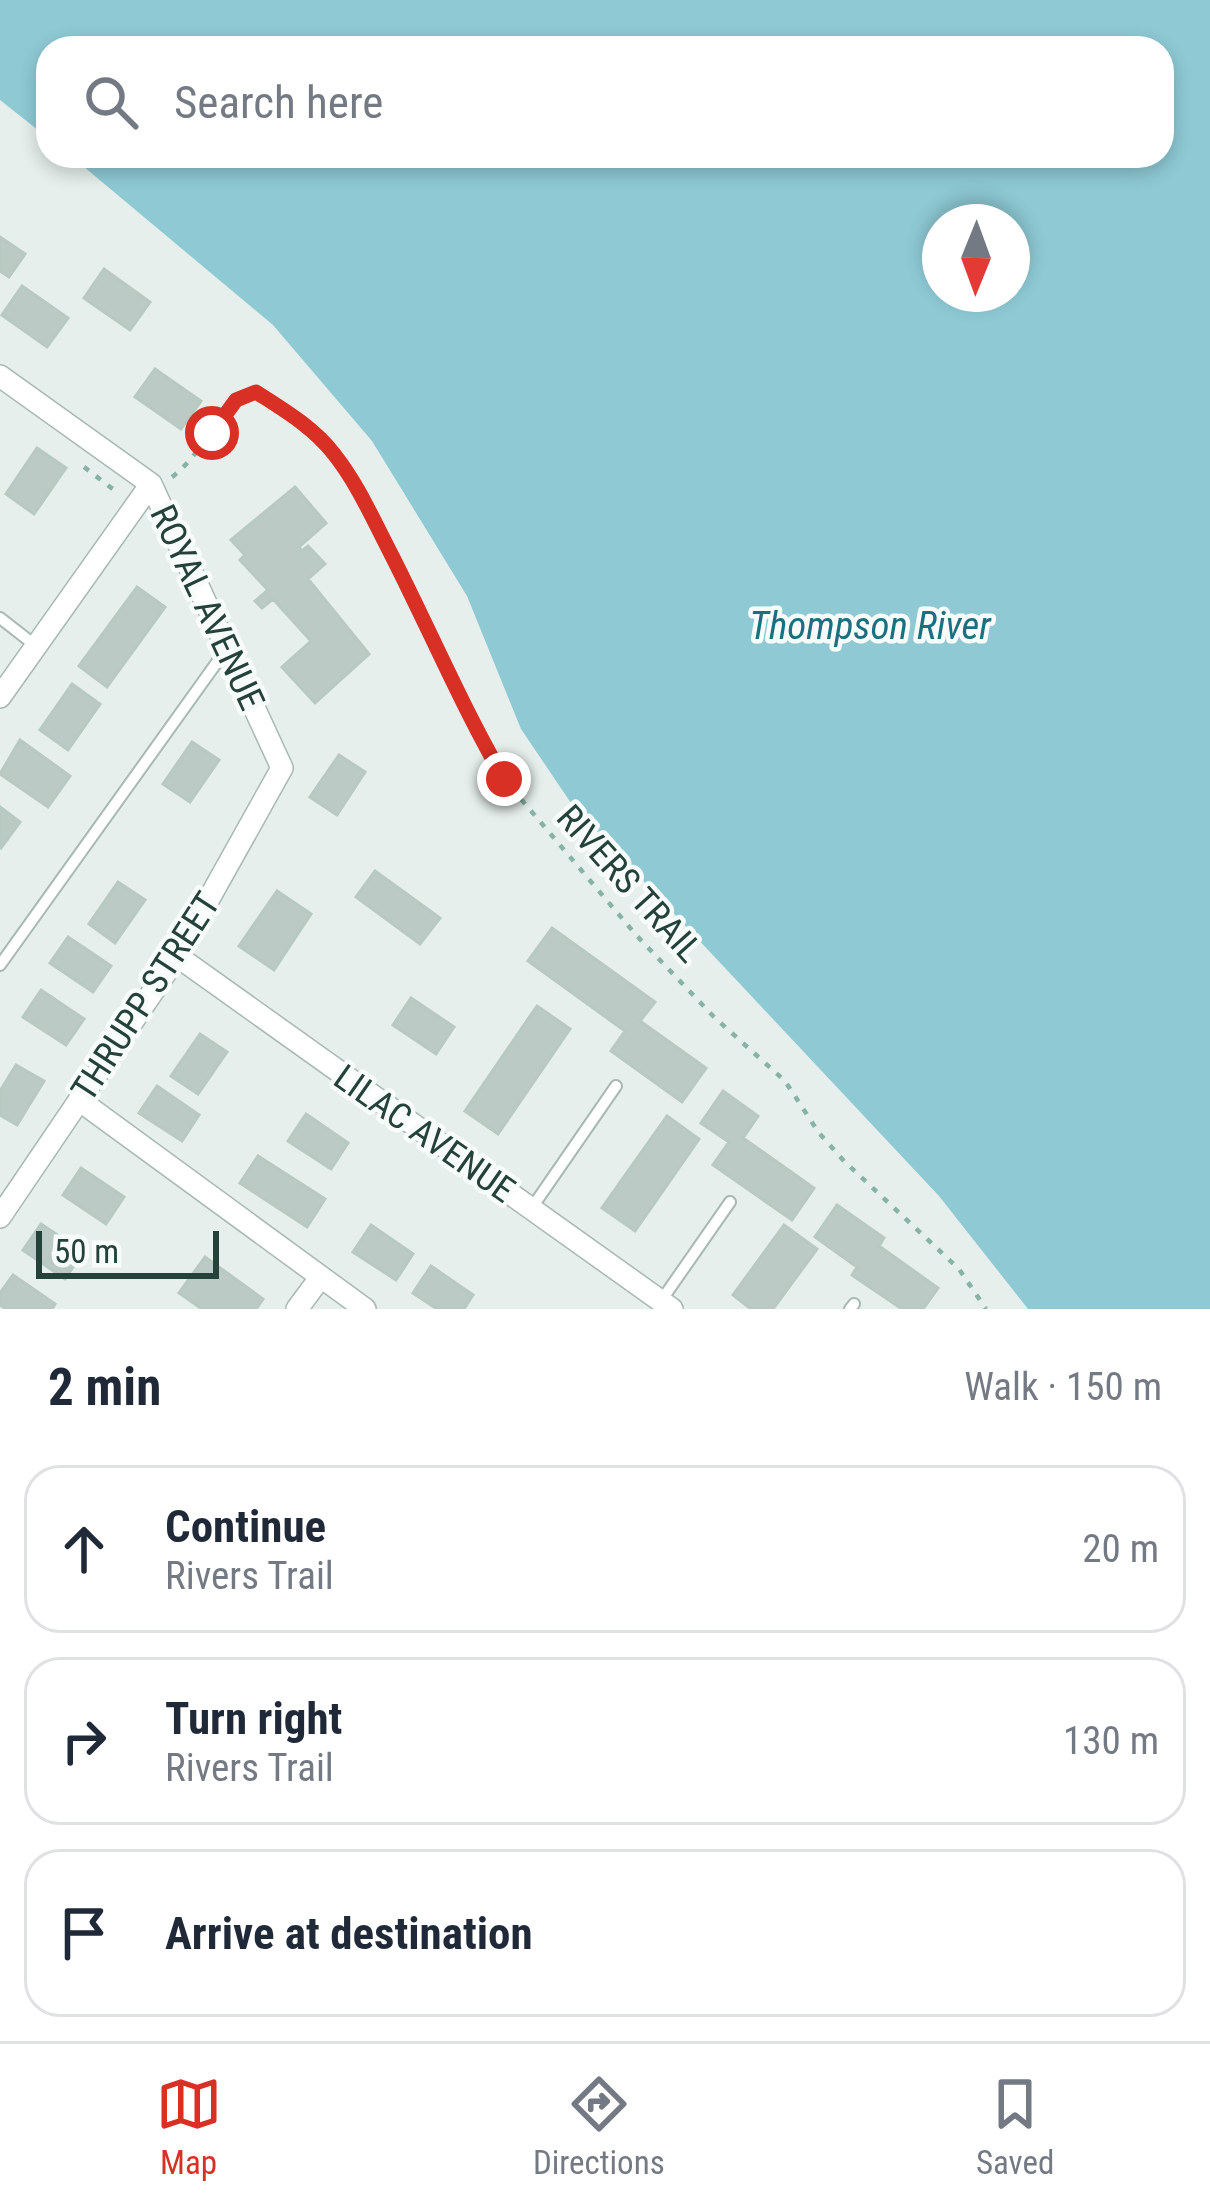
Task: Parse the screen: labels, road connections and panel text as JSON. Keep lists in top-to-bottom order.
{
  "streets": {
    "street": ["ROYAL AVENUE", "THRUPP STREET", "LILAC AVENUE"],
    "path": ["RIVERS TRAIL"]
  },
  "crossings": [
    ["ROYAL AVENUE", "RIVERS TRAIL"],
    ["ROYAL AVENUE", "THRUPP STREET"],
    ["THRUPP STREET", "LILAC AVENUE"]
  ],
  "water": ["Thompson River"],
  "scale_bar": "50 m",
  "north": "bottom",
  "page": {
    "search": "Search here",
    "scale": "50 m",
    "heading": ["2 min", "Walk · 150 m"],
    "list": [
      ["Continue", "Rivers Trail", "20 m"],
      ["Turn right", "Rivers Trail", "130 m"],
      "Arrive at destination"
    ],
    "nav": ["Map", "Directions", "Saved"]
  }
}
